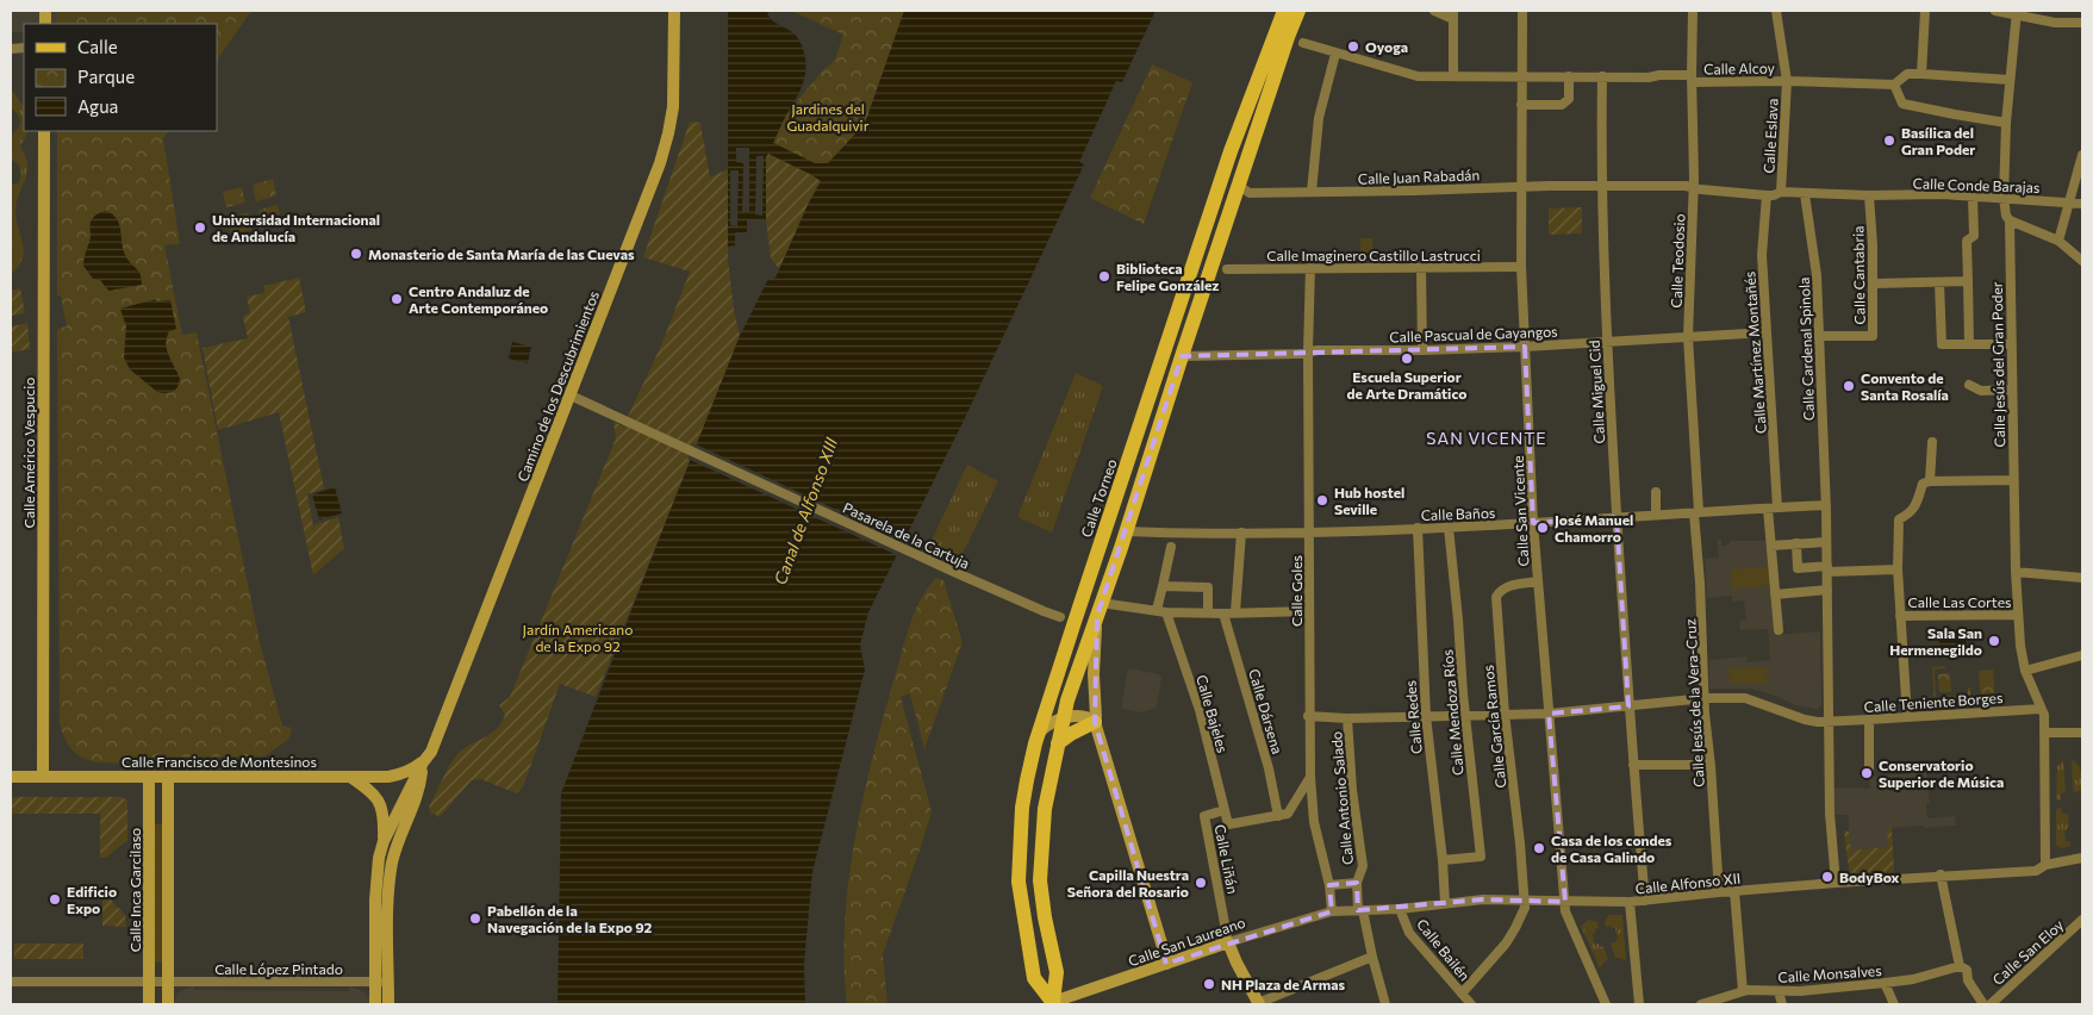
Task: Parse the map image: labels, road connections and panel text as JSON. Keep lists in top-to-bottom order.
{
  "streets": {
    "main road": ["Calle Torneo"],
    "street": [
      "Calle Alcoy",
      "Calle Eslava",
      "Calle Juan Rabadán",
      "Calle Conde Barajas",
      "Calle Imaginero Castillo Lastrucci",
      "Calle Teodosio",
      "Calle Cantabria",
      "Calle Pascual de Gayangos",
      "Calle Cardenal Spinola",
      "Calle Martínez Montañés",
      "Calle Jesús del Gran Poder",
      "Camino de los Descubrimientos",
      "Calle Miguel Cid",
      "Calle Américo Vespucio",
      "Calle San Vicente",
      "Calle Baños",
      "Pasarela de la Cartuja",
      "Calle Goles",
      "Calle Las Cortes",
      "Calle Teniente Borges",
      "Calle Jesús de la Vera-Cruz",
      "Calle Dársena",
      "Calle Mendoza Ríos",
      "Calle Bajeles",
      "Calle Redes",
      "Calle García Ramos",
      "Calle Francisco de Montesinos",
      "Calle Antonio Salado",
      "Calle Liñán",
      "Calle Alfonso XII",
      "Calle Inca Garcilaso",
      "Calle San Laureano",
      "Calle Bailén",
      "Calle San Eloy",
      "Calle López Pintado",
      "Calle Monsalves"
    ]
  },
  "crossings": [
    ["Calle Alcoy", "Calle Eslava"],
    ["Calle Alcoy", "Calle Teodosio"],
    ["Calle Alcoy", "Calle Miguel Cid"],
    ["Calle Alcoy", "Calle San Vicente"],
    ["Calle Eslava", "Calle Conde Barajas"],
    ["Calle Juan Rabadán", "Calle Conde Barajas"],
    ["Calle Juan Rabadán", "Calle Teodosio"],
    ["Calle Juan Rabadán", "Calle Martínez Montañés"],
    ["Calle Juan Rabadán", "Calle Miguel Cid"],
    ["Calle Juan Rabadán", "Calle San Vicente"],
    ["Calle Conde Barajas", "Calle Cantabria"],
    ["Calle Conde Barajas", "Calle Cardenal Spinola"],
    ["Calle Conde Barajas", "Calle Martínez Montañés"],
    ["Calle Conde Barajas", "Calle Jesús del Gran Poder"],
    ["Calle Imaginero Castillo Lastrucci", "Calle San Vicente"],
    ["Calle Imaginero Castillo Lastrucci", "Calle Goles"],
    ["Calle Teodosio", "Calle Pascual de Gayangos"],
    ["Calle Teodosio", "Calle Baños"],
    ["Calle Teodosio", "Calle Jesús de la Vera-Cruz"],
    ["Calle Cantabria", "Calle Cardenal Spinola"],
    ["Calle Pascual de Gayangos", "Calle Martínez Montañés"],
    ["Calle Pascual de Gayangos", "Calle Miguel Cid"],
    ["Calle Pascual de Gayangos", "Calle San Vicente"],
    ["Calle Pascual de Gayangos", "Calle Goles"],
    ["Calle Cardenal Spinola", "Calle Baños"],
    ["Calle Cardenal Spinola", "Calle Teniente Borges"],
    ["Calle Cardenal Spinola", "Calle Alfonso XII"],
    ["Calle Martínez Montañés", "Calle Baños"],
    ["Calle Jesús del Gran Poder", "Calle Las Cortes"],
    ["Calle Jesús del Gran Poder", "Calle Teniente Borges"],
    ["Camino de los Descubrimientos", "Pasarela de la Cartuja"],
    ["Camino de los Descubrimientos", "Calle Francisco de Montesinos"],
    ["Camino de los Descubrimientos", "Calle López Pintado"],
    ["Calle Miguel Cid", "Calle Baños"],
    ["Calle Miguel Cid", "Calle Teniente Borges"],
    ["Calle Miguel Cid", "Calle Alfonso XII"],
    ["Calle Américo Vespucio", "Calle Francisco de Montesinos"],
    ["Calle Torneo", "Pasarela de la Cartuja"],
    ["Calle Torneo", "Calle San Laureano"],
    ["Calle San Vicente", "Calle Baños"],
    ["Calle San Vicente", "Calle Teniente Borges"],
    ["Calle San Vicente", "Calle García Ramos"],
    ["Calle San Vicente", "Calle Alfonso XII"],
    ["Calle Baños", "Calle Goles"],
    ["Calle Baños", "Calle Jesús de la Vera-Cruz"],
    ["Calle Baños", "Calle Mendoza Ríos"],
    ["Calle Baños", "Calle Redes"],
    ["Calle Goles", "Calle Teniente Borges"],
    ["Calle Goles", "Calle Alfonso XII"],
    ["Calle Goles", "Calle San Laureano"],
    ["Calle Teniente Borges", "Calle Jesús de la Vera-Cruz"],
    ["Calle Teniente Borges", "Calle Mendoza Ríos"],
    ["Calle Teniente Borges", "Calle Redes"],
    ["Calle Teniente Borges", "Calle García Ramos"],
    ["Calle Teniente Borges", "Calle Antonio Salado"],
    ["Calle Jesús de la Vera-Cruz", "Calle Alfonso XII"],
    ["Calle Dársena", "Calle Bajeles"],
    ["Calle Mendoza Ríos", "Calle Redes"],
    ["Calle Bajeles", "Calle Liñán"],
    ["Calle Redes", "Calle Alfonso XII"],
    ["Calle García Ramos", "Calle Alfonso XII"],
    ["Calle Francisco de Montesinos", "Calle Inca Garcilaso"],
    ["Calle Antonio Salado", "Calle Alfonso XII"],
    ["Calle Liñán", "Calle San Laureano"],
    ["Calle Alfonso XII", "Calle San Laureano"],
    ["Calle Alfonso XII", "Calle Bailén"],
    ["Calle Inca Garcilaso", "Calle López Pintado"]
  ],
  "districts": ["SAN VICENTE"],
  "water": ["Canal de Alfonso XIII"],
  "parks": ["Jardines del Guadalquivir", "Jardín Americano de la Expo 92"],
  "places": [
    "Oyoga",
    "Basílica del Gran Poder",
    "Universidad Internacional de Andalucía",
    "Monasterio de Santa María de las Cuevas",
    "Biblioteca Felipe González",
    "Centro Andaluz de Arte Contemporáneo",
    "Escuela Superior de Arte Dramático",
    "Convento de Santa Rosalía",
    "Hub hostel Seville",
    "José Manuel Chamorro",
    "Sala San Hermenegildo",
    "Conservatorio Superior de Música",
    "Casa de los condes de Casa Galindo",
    "BodyBox",
    "Capilla Nuestra Señora del Rosario",
    "Edificio Expo",
    "Pabellón de la Navegación de la Expo 92",
    "NH Plaza de Armas"
  ],
  "legend": ["Calle", "Parque", "Agua"]
}
